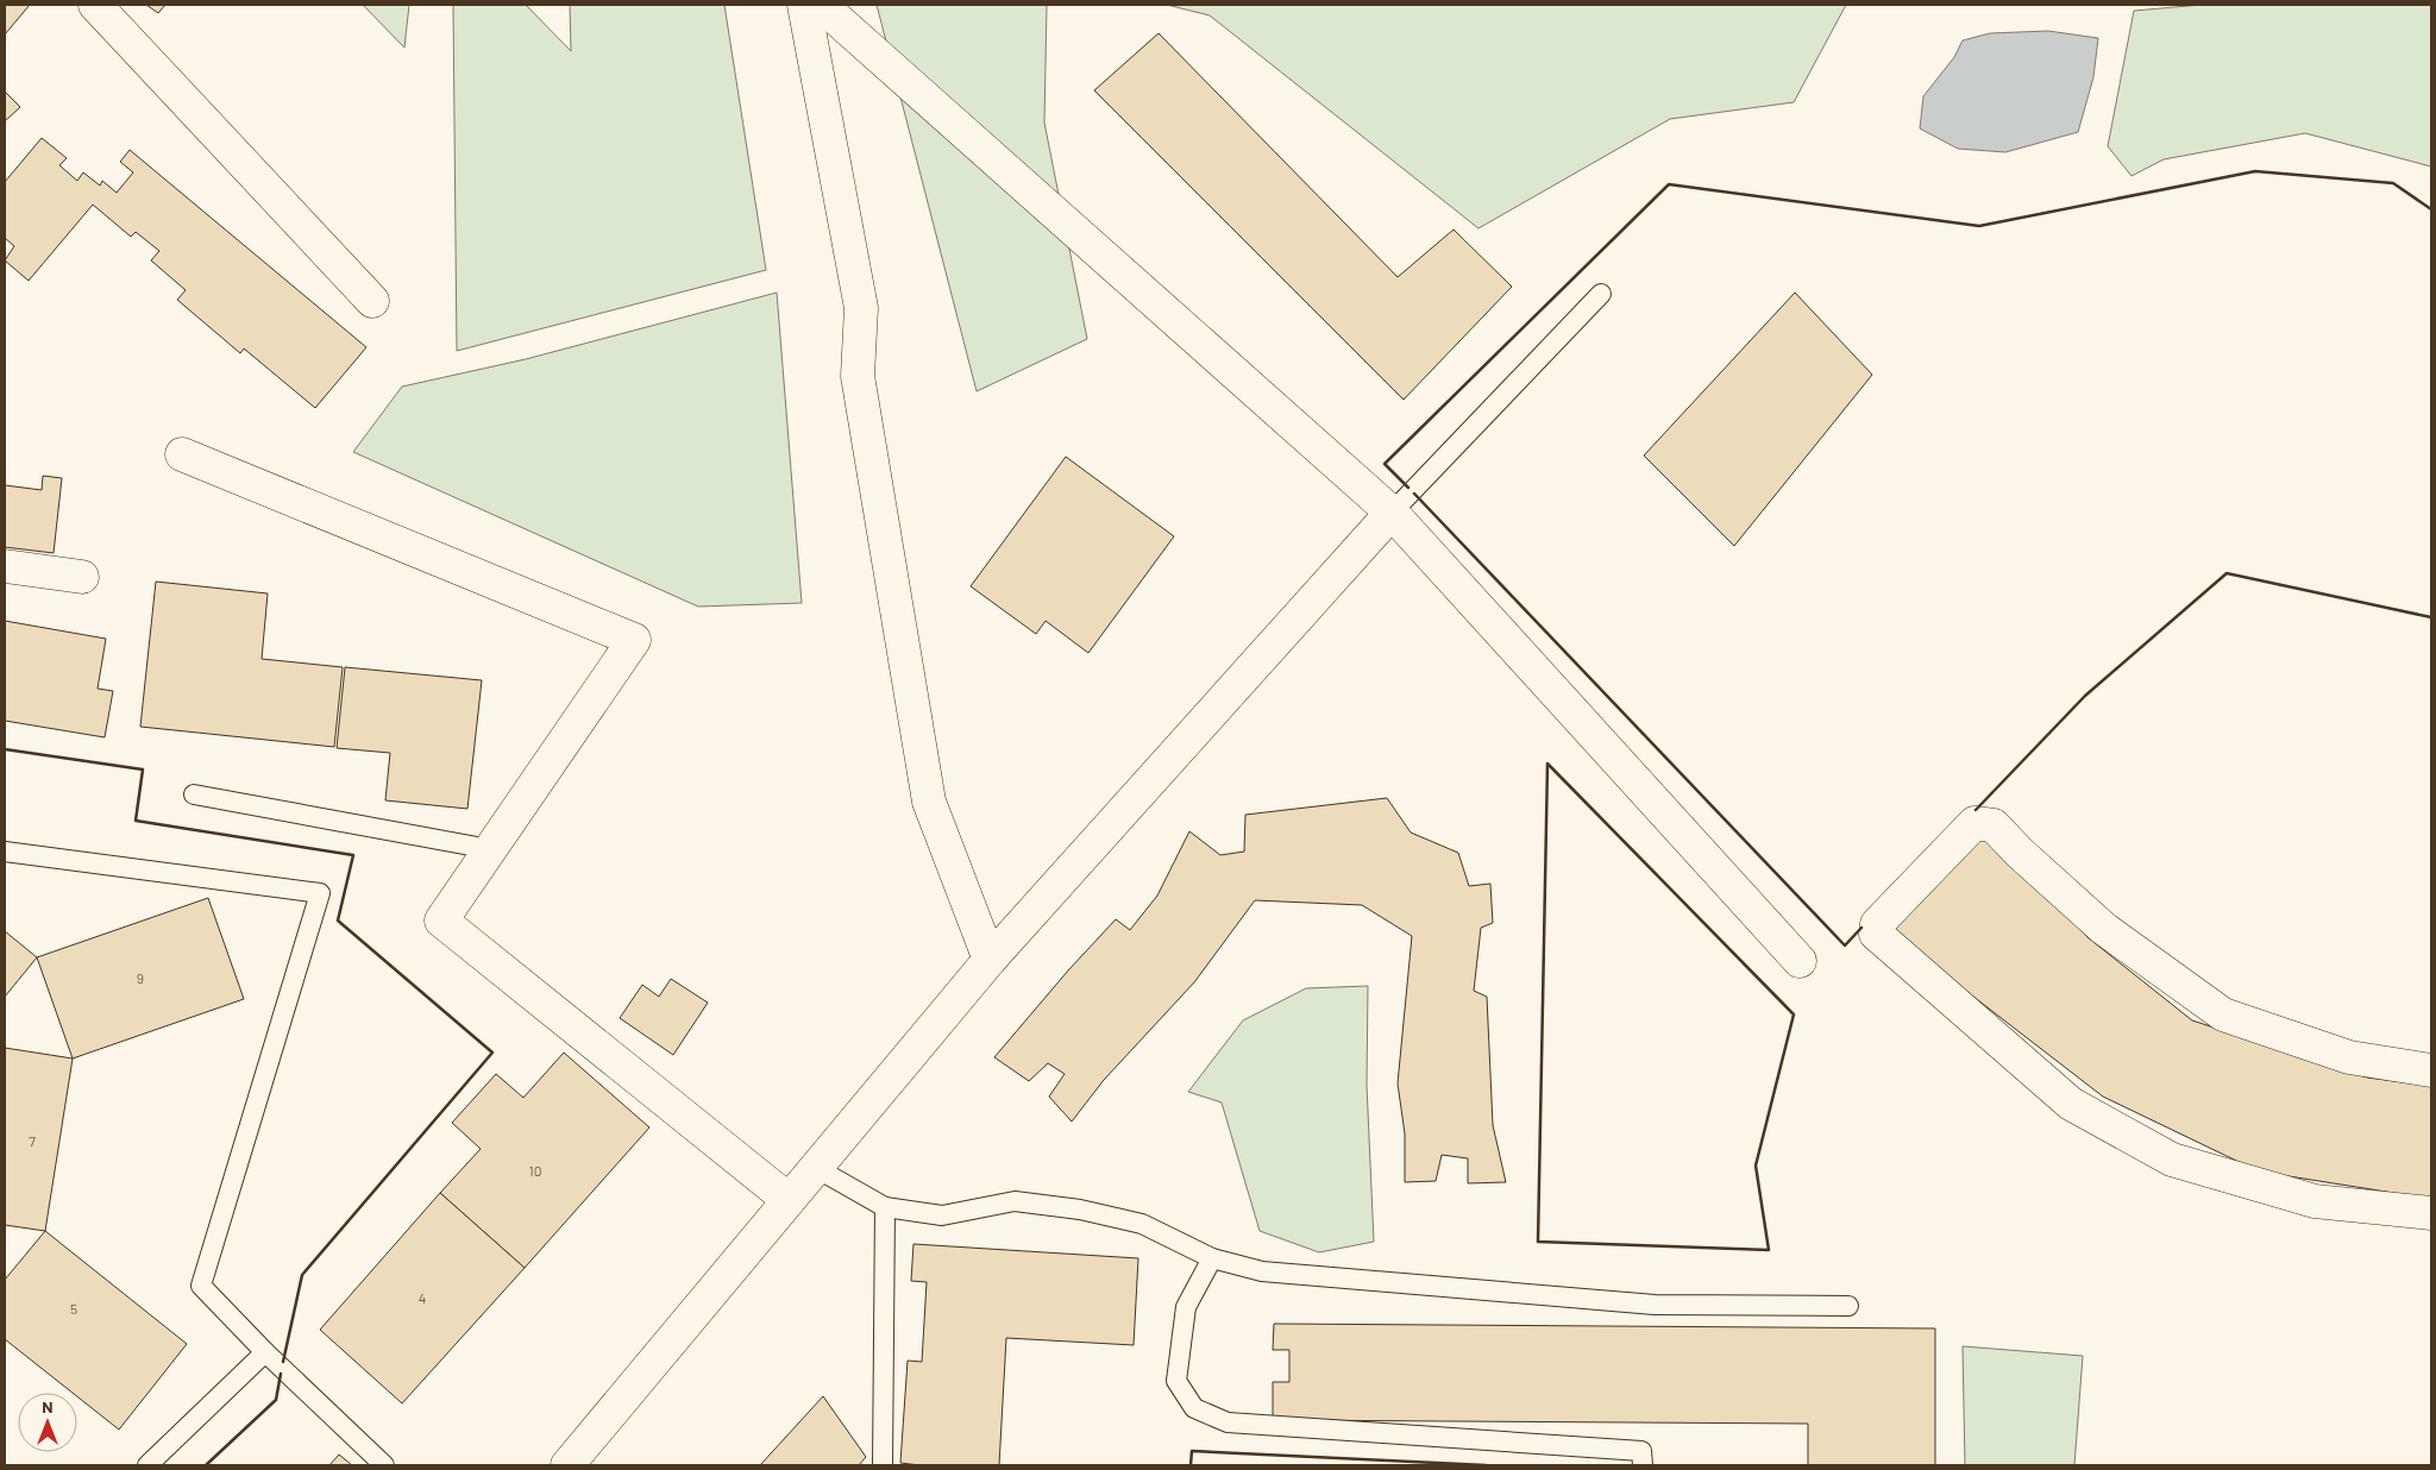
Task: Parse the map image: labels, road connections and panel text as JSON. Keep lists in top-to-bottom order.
{
  "house_numbers": [
    "9",
    "7",
    "10",
    "4",
    "5"
  ],
  "north": "top"
}
